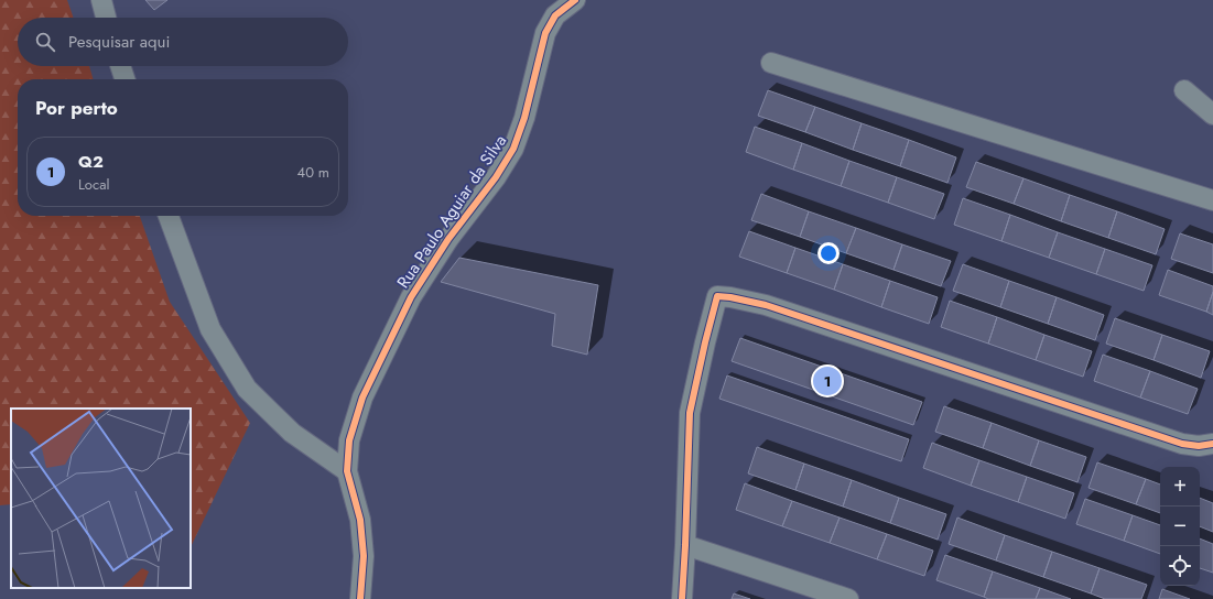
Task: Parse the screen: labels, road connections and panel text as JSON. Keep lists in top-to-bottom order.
{
  "streets": {
    "street": ["Rua Paulo Aguiar da Silva"]
  },
  "page": {
    "search": "Pesquisar aqui",
    "heading": "Por perto",
    "list": [
      {
        "mark": "1",
        "name": "Q2",
        "note": "Local",
        "value": "40 m"
      }
    ],
    "pins": "1",
    "map_buttons": ["+", "−"]
  }
}
